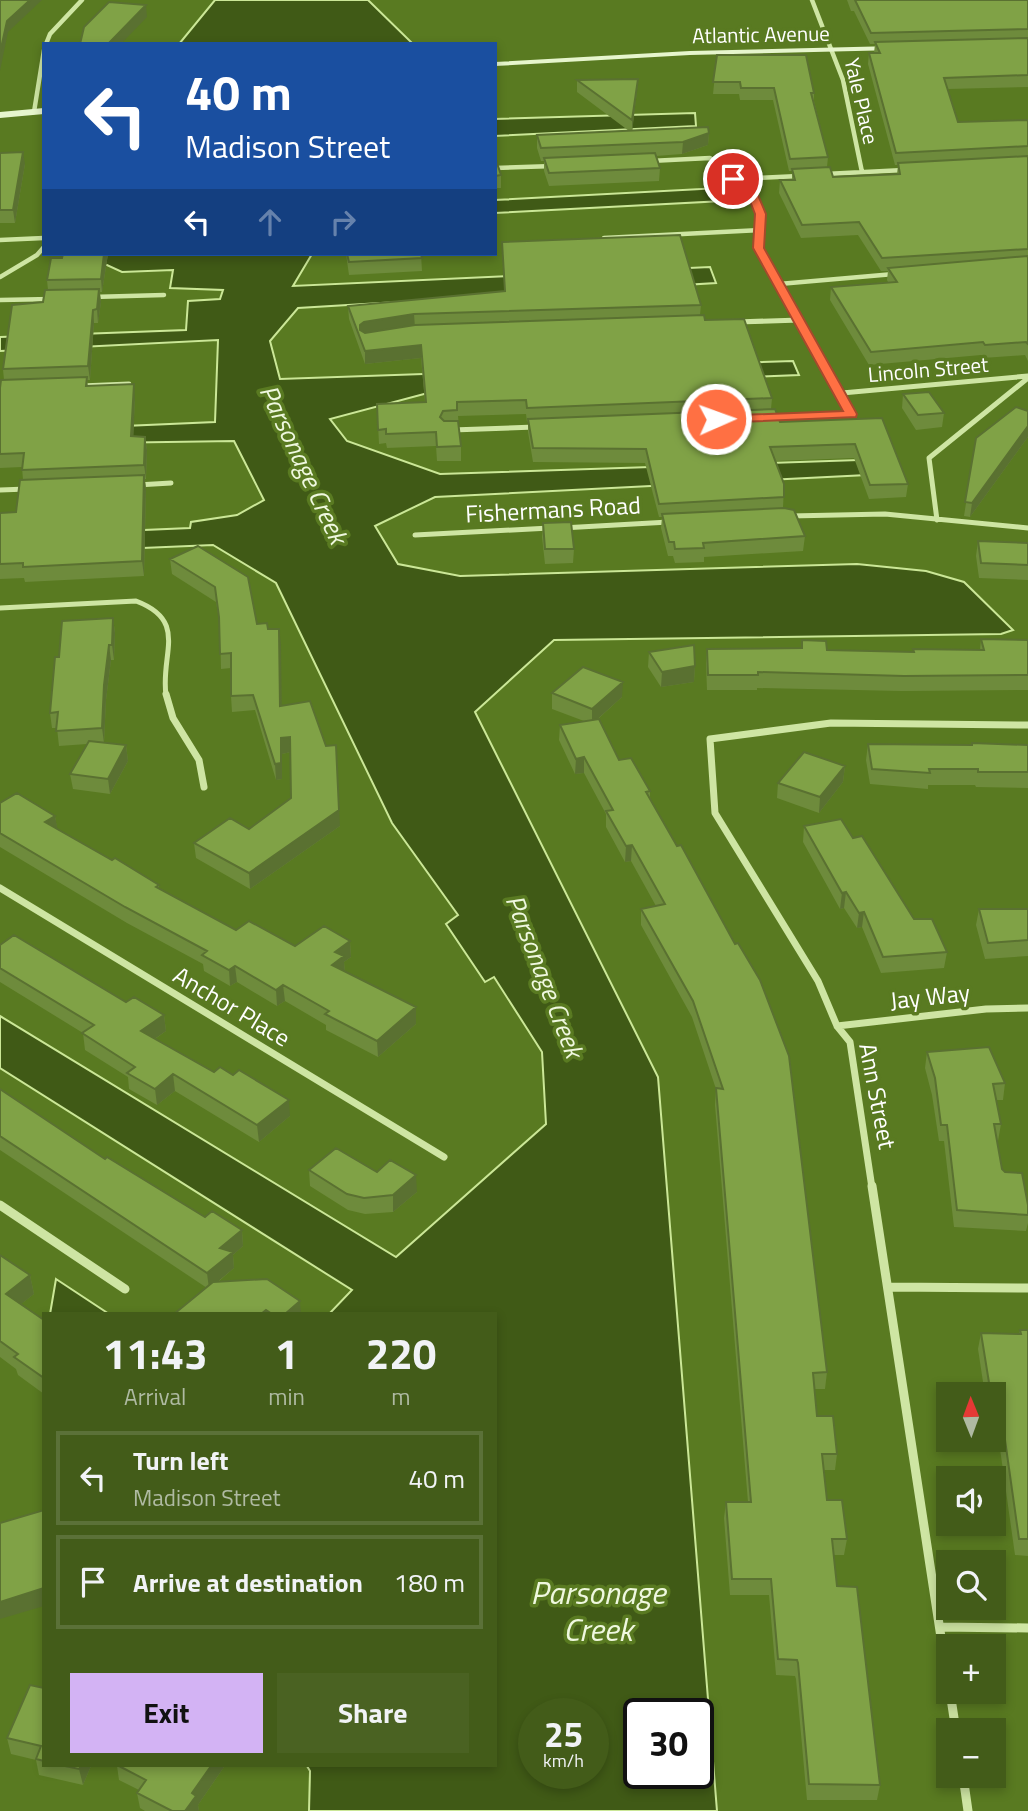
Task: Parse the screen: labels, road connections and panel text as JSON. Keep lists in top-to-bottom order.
{
  "streets": {
    "main road": ["Atlantic Avenue"],
    "street": [
      "Yale Place",
      "Lincoln Street",
      "Fishermans Road",
      "Jay Way",
      "Anchor Place",
      "Ann Street"
    ]
  },
  "crossings": [
    ["Atlantic Avenue", "Yale Place"],
    ["Jay Way", "Ann Street"]
  ],
  "water": ["Parsonage Creek"],
  "north": "top",
  "page": {
    "turn": ["40 m", "Madison Street"],
    "eta": [
      "11:43",
      "Arrival",
      "1",
      "min",
      "220",
      "m"
    ],
    "map_buttons": ["+", "−"],
    "list": [
      {
        "name": "Turn left",
        "note": "Madison Street",
        "value": "40 m"
      },
      {
        "name": "Arrive at destination",
        "value": "180 m"
      }
    ],
    "buttons": ["Exit", "Share"],
    "speed": "25 km/h",
    "limit": "30"
  }
}
